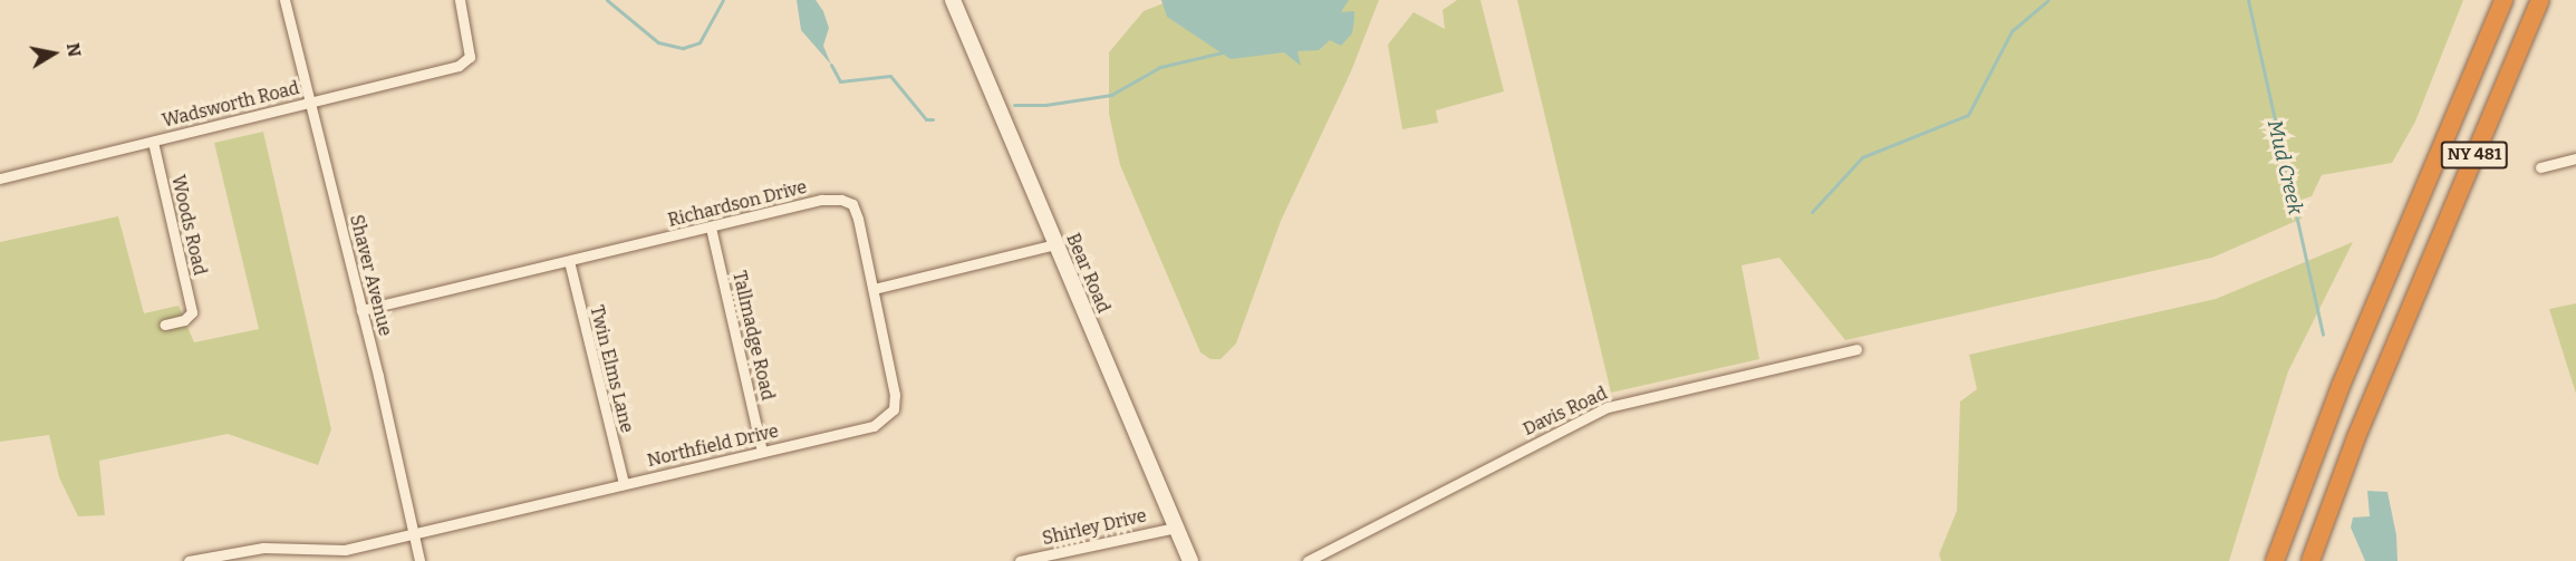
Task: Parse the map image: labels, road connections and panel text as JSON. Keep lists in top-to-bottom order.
{
  "streets": {
    "highway": ["NY 481"],
    "main road": ["Bear Road"],
    "street": [
      "Wadsworth Road",
      "Richardson Drive",
      "Woods Road",
      "Shaver Avenue",
      "Tallmadge Road",
      "Twin Elms Lane",
      "Davis Road",
      "Northfield Drive",
      "Shirley Drive"
    ]
  },
  "crossings": [
    ["Wadsworth Road", "Woods Road"],
    ["Wadsworth Road", "Shaver Avenue"],
    ["Richardson Drive", "Shaver Avenue"],
    ["Richardson Drive", "Tallmadge Road"],
    ["Richardson Drive", "Twin Elms Lane"],
    ["Richardson Drive", "Northfield Drive"],
    ["Bear Road", "Shirley Drive"],
    ["Shaver Avenue", "Northfield Drive"],
    ["Tallmadge Road", "Northfield Drive"],
    ["Twin Elms Lane", "Northfield Drive"]
  ],
  "water": ["Mud Creek"],
  "north": "right"
}
